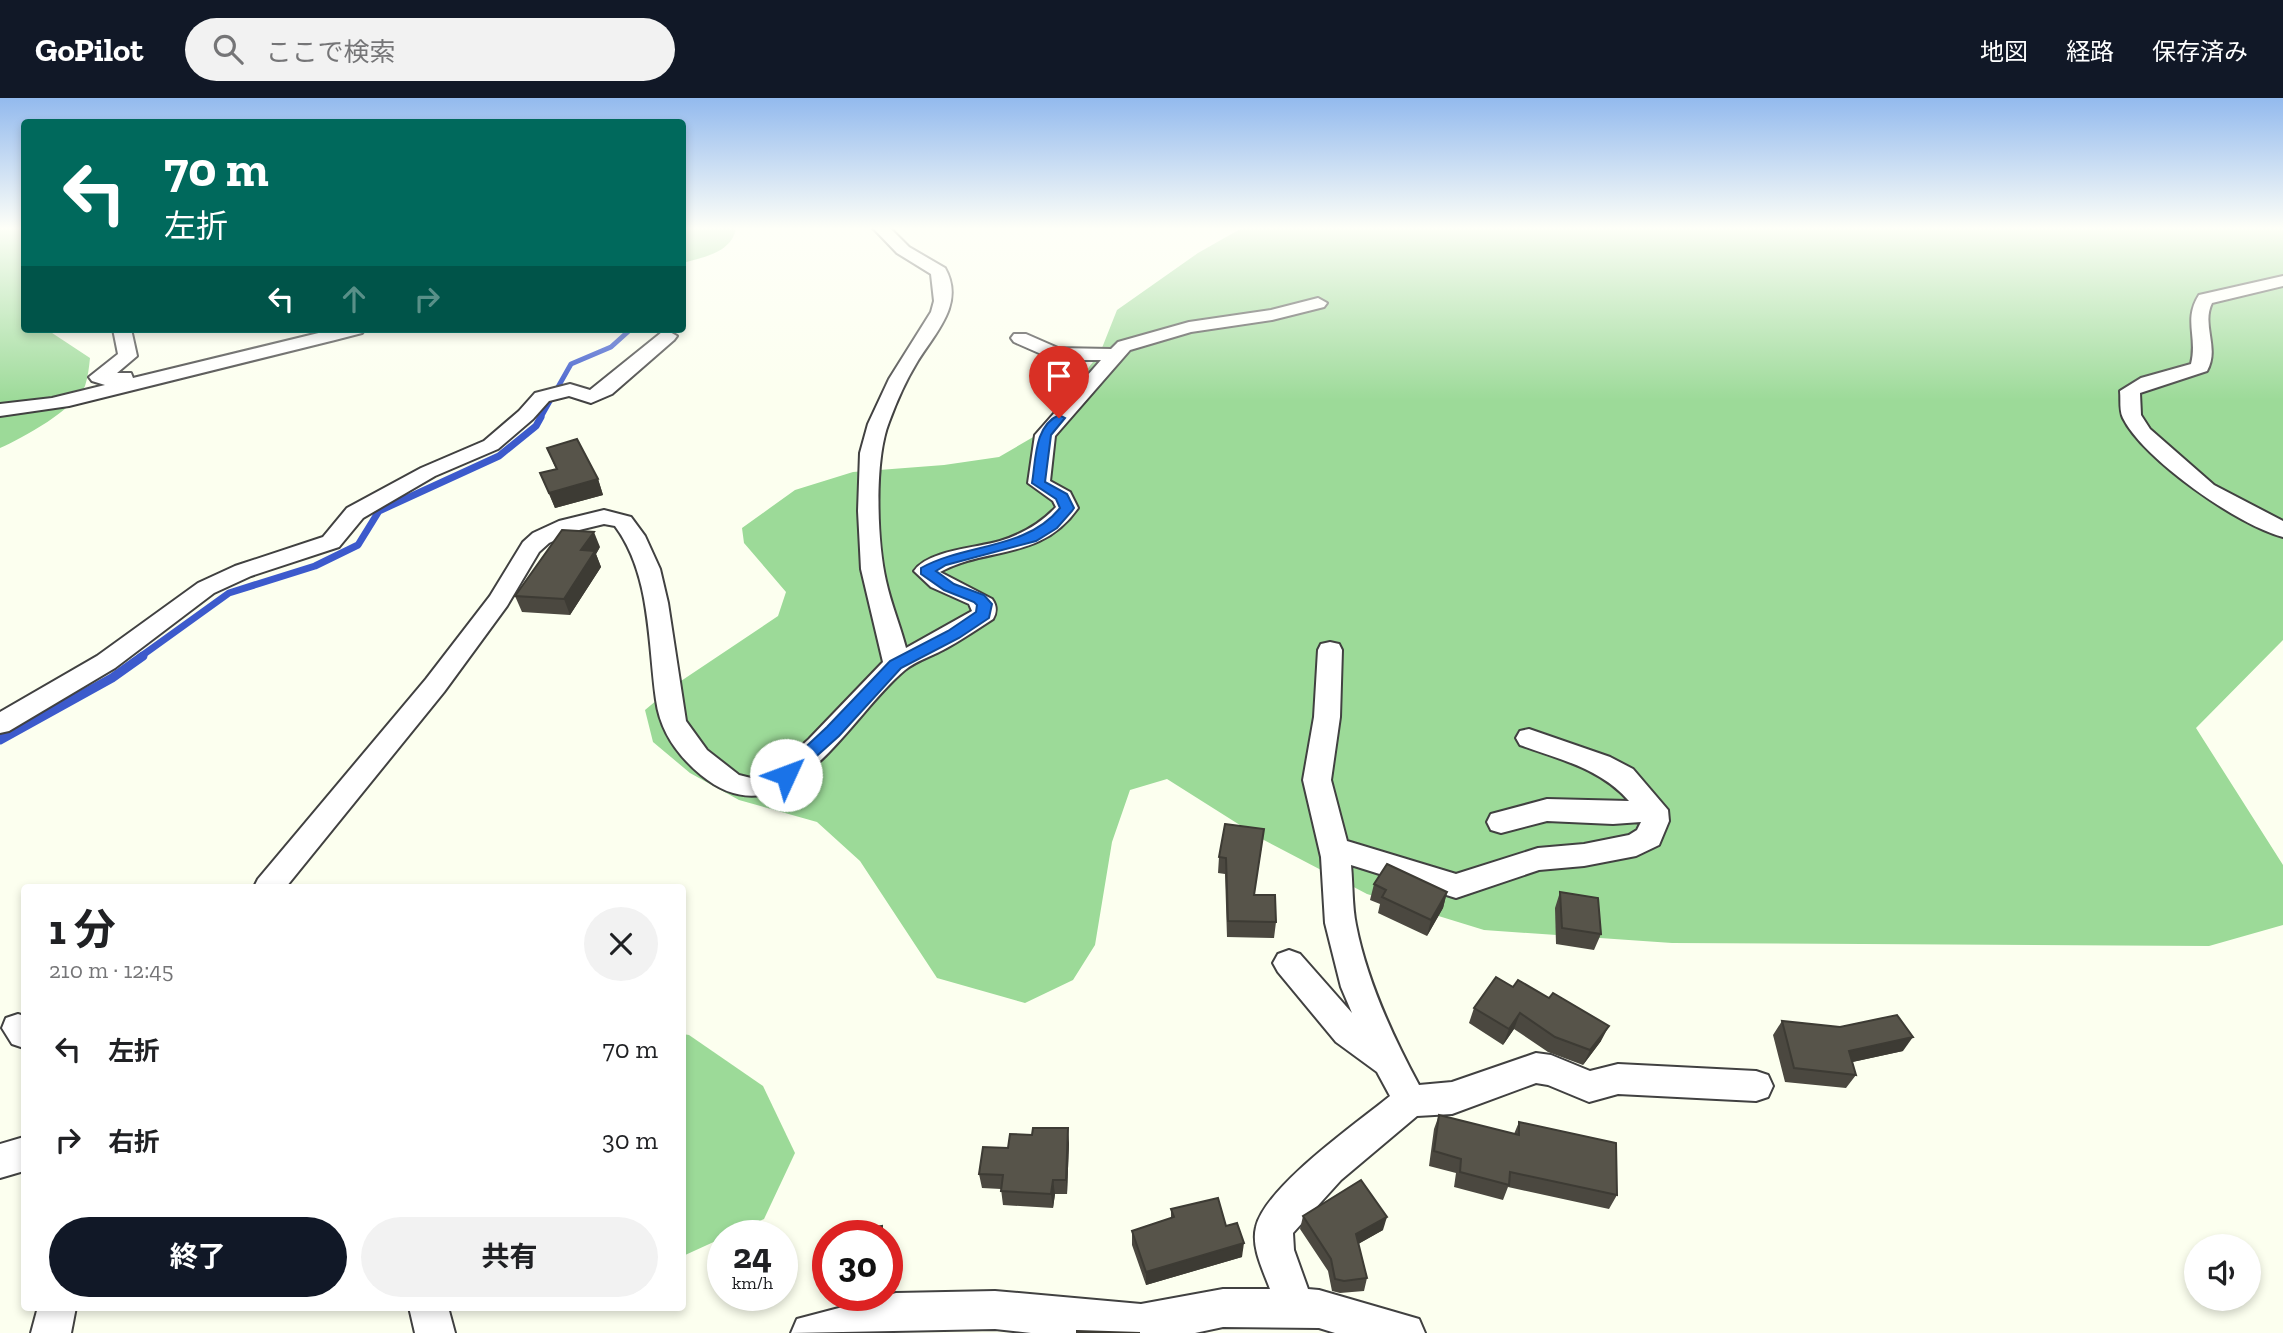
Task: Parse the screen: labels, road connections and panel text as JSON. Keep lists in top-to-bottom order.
{
  "page": {
    "header": "GoPilot",
    "search": "ここで検索",
    "nav": ["地図", "経路", "保存済み"],
    "turn": ["70 m", "左折"],
    "heading": ["1 分", "210 m · 12:45"],
    "list": [
      {
        "name": "左折",
        "value": "70 m"
      },
      {
        "name": "右折",
        "value": "30 m"
      }
    ],
    "buttons": ["終了", "共有"],
    "speed": "24 km/h",
    "limit": "30"
  }
}
